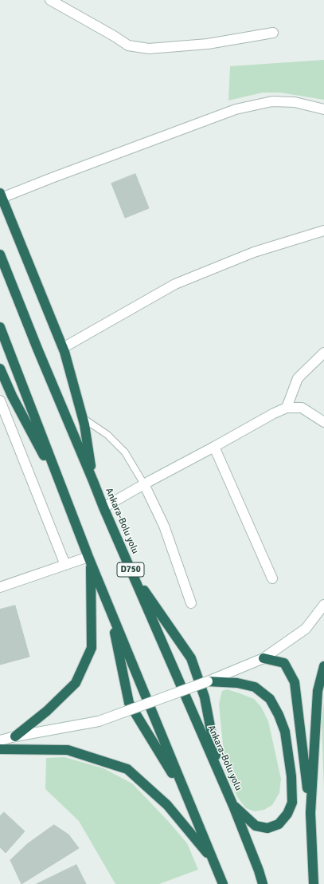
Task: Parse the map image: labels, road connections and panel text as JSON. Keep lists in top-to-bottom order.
{
  "streets": {
    "highway": ["Ankara-Bolu yolu", "D750"]
  }
}
